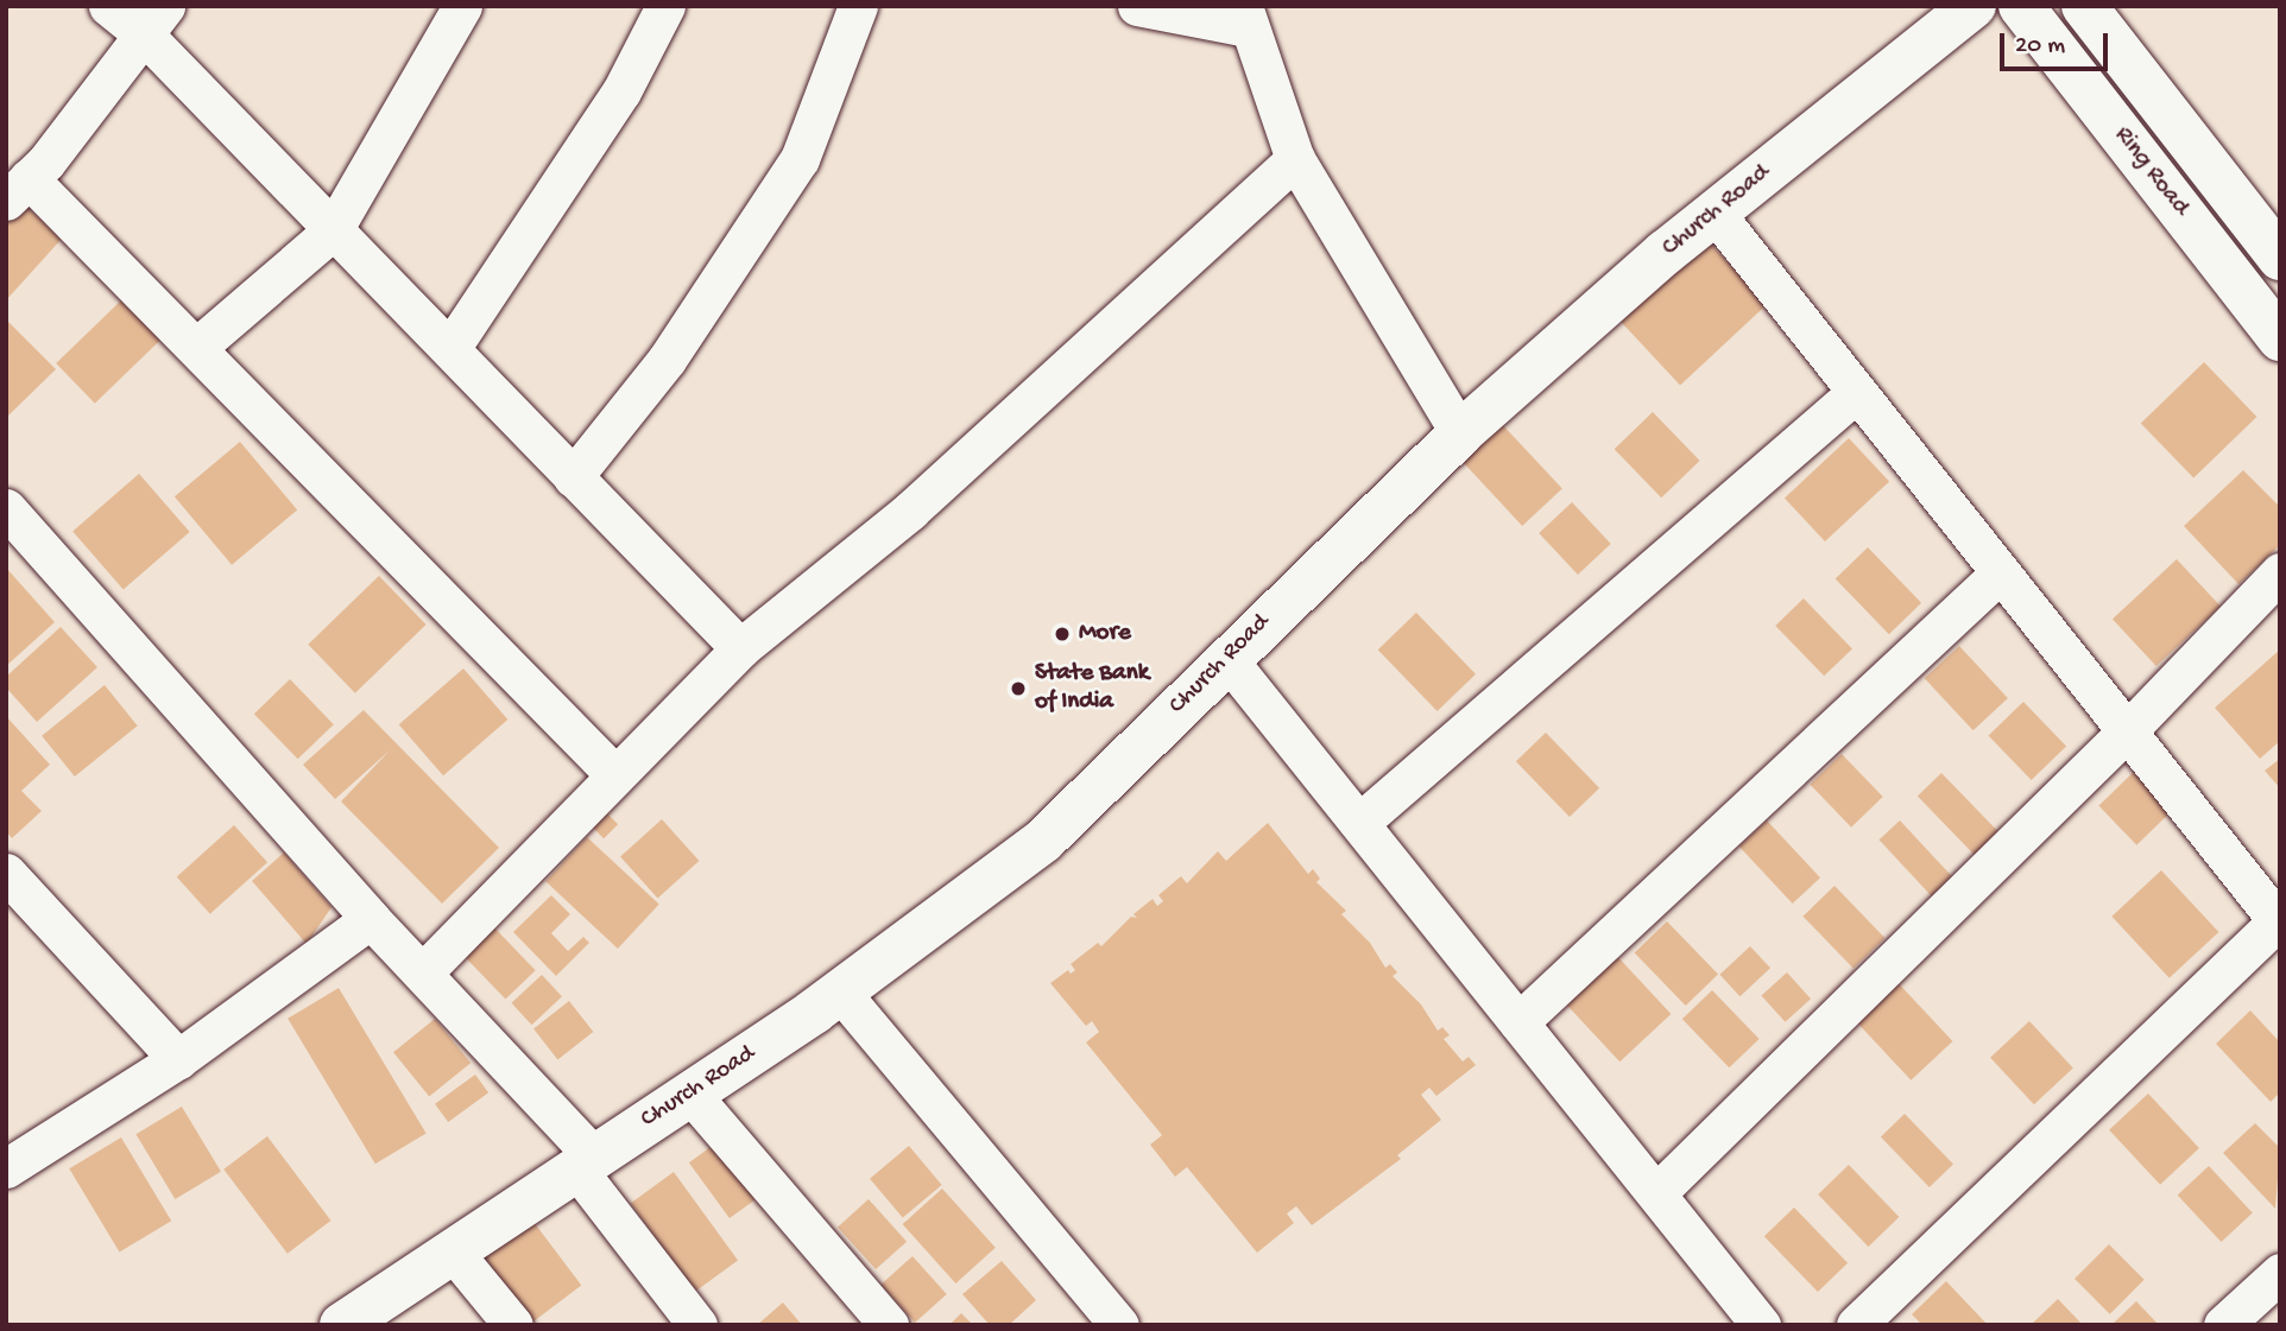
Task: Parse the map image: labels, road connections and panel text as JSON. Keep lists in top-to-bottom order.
{
  "streets": {
    "main road": ["Ring Road", "Church Road"]
  },
  "places": ["More", "State Bank of India"],
  "scale_bar": "20 m"
}
